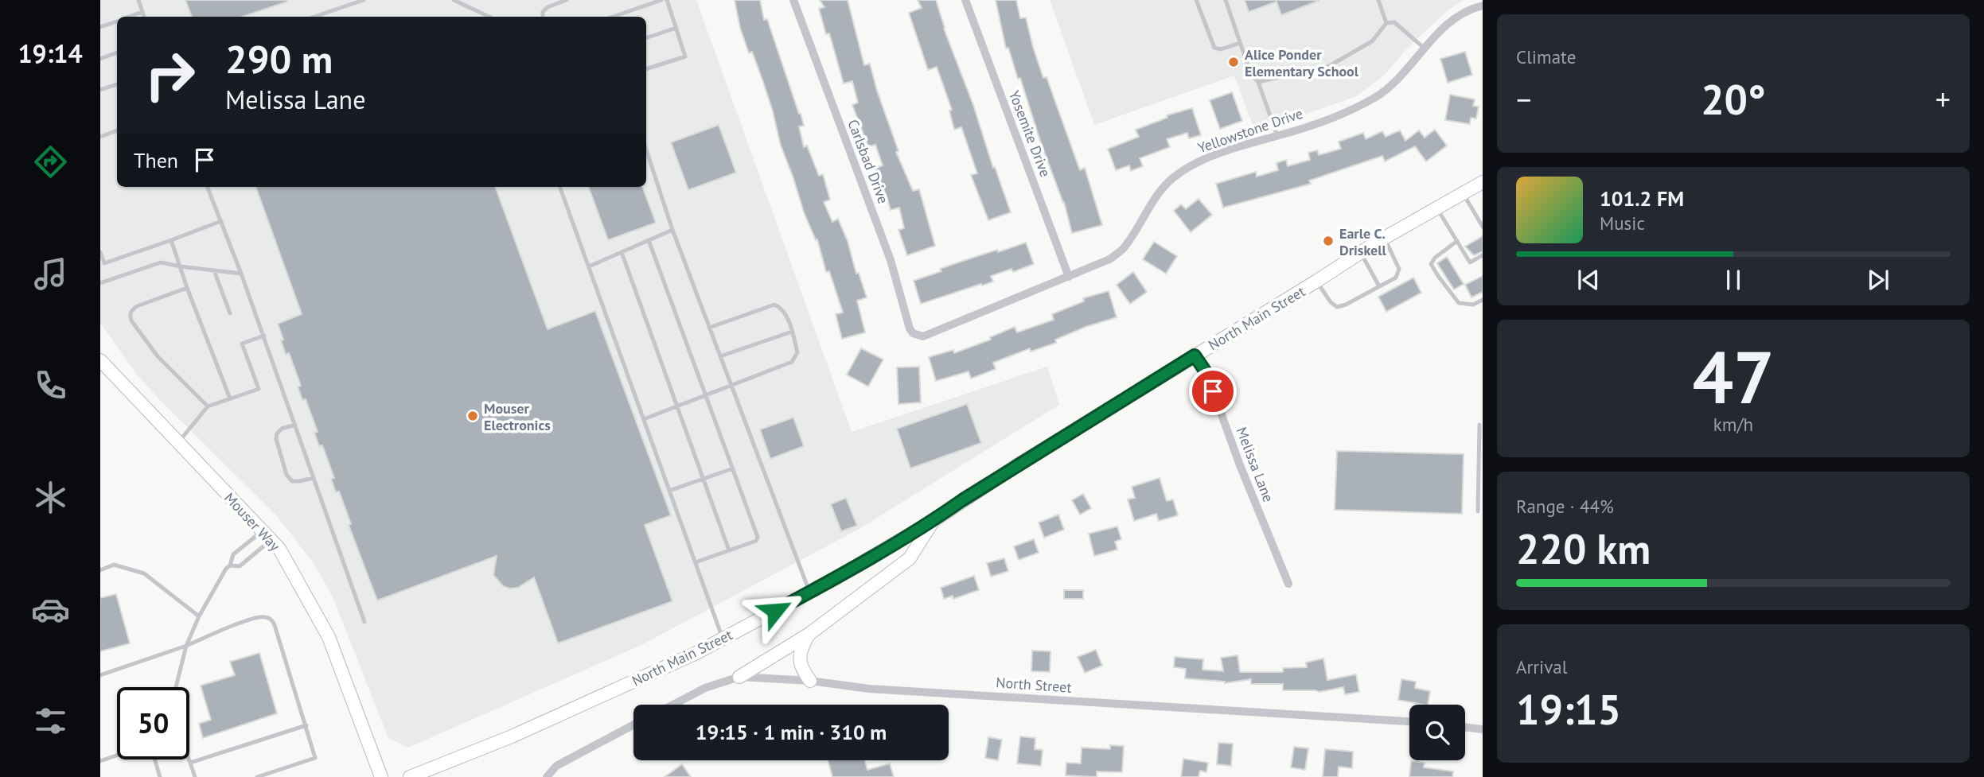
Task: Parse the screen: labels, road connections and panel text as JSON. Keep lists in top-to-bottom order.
{
  "streets": {
    "main road": ["North Main Street", "Mouser Way"],
    "street": [
      "Yellowstone Drive",
      "Yosemite Drive",
      "Carlsbad Drive",
      "Melissa Lane",
      "North Street"
    ]
  },
  "crossings": [
    ["Yellowstone Drive", "Yosemite Drive"],
    ["Yellowstone Drive", "Carlsbad Drive"],
    ["North Main Street", "Melissa Lane"]
  ],
  "places": ["Alice Ponder Elementary School", "Earle C. Driskell", "Mouser Electronics"],
  "page": {
    "tabs": "19:14",
    "tile": [
      "Climate",
      ["47", "km/h"],
      ["Range · 44%", "220 km"],
      ["Arrival", "19:15"]
    ],
    "turn": ["290 m", "Melissa Lane"],
    "heat": ["−", "20°", "+"],
    "then": "Then",
    "song": ["101.2 FM", "Music"],
    "limit": "50",
    "trip": "19:15 · 1 min · 310 m"
  }
}
